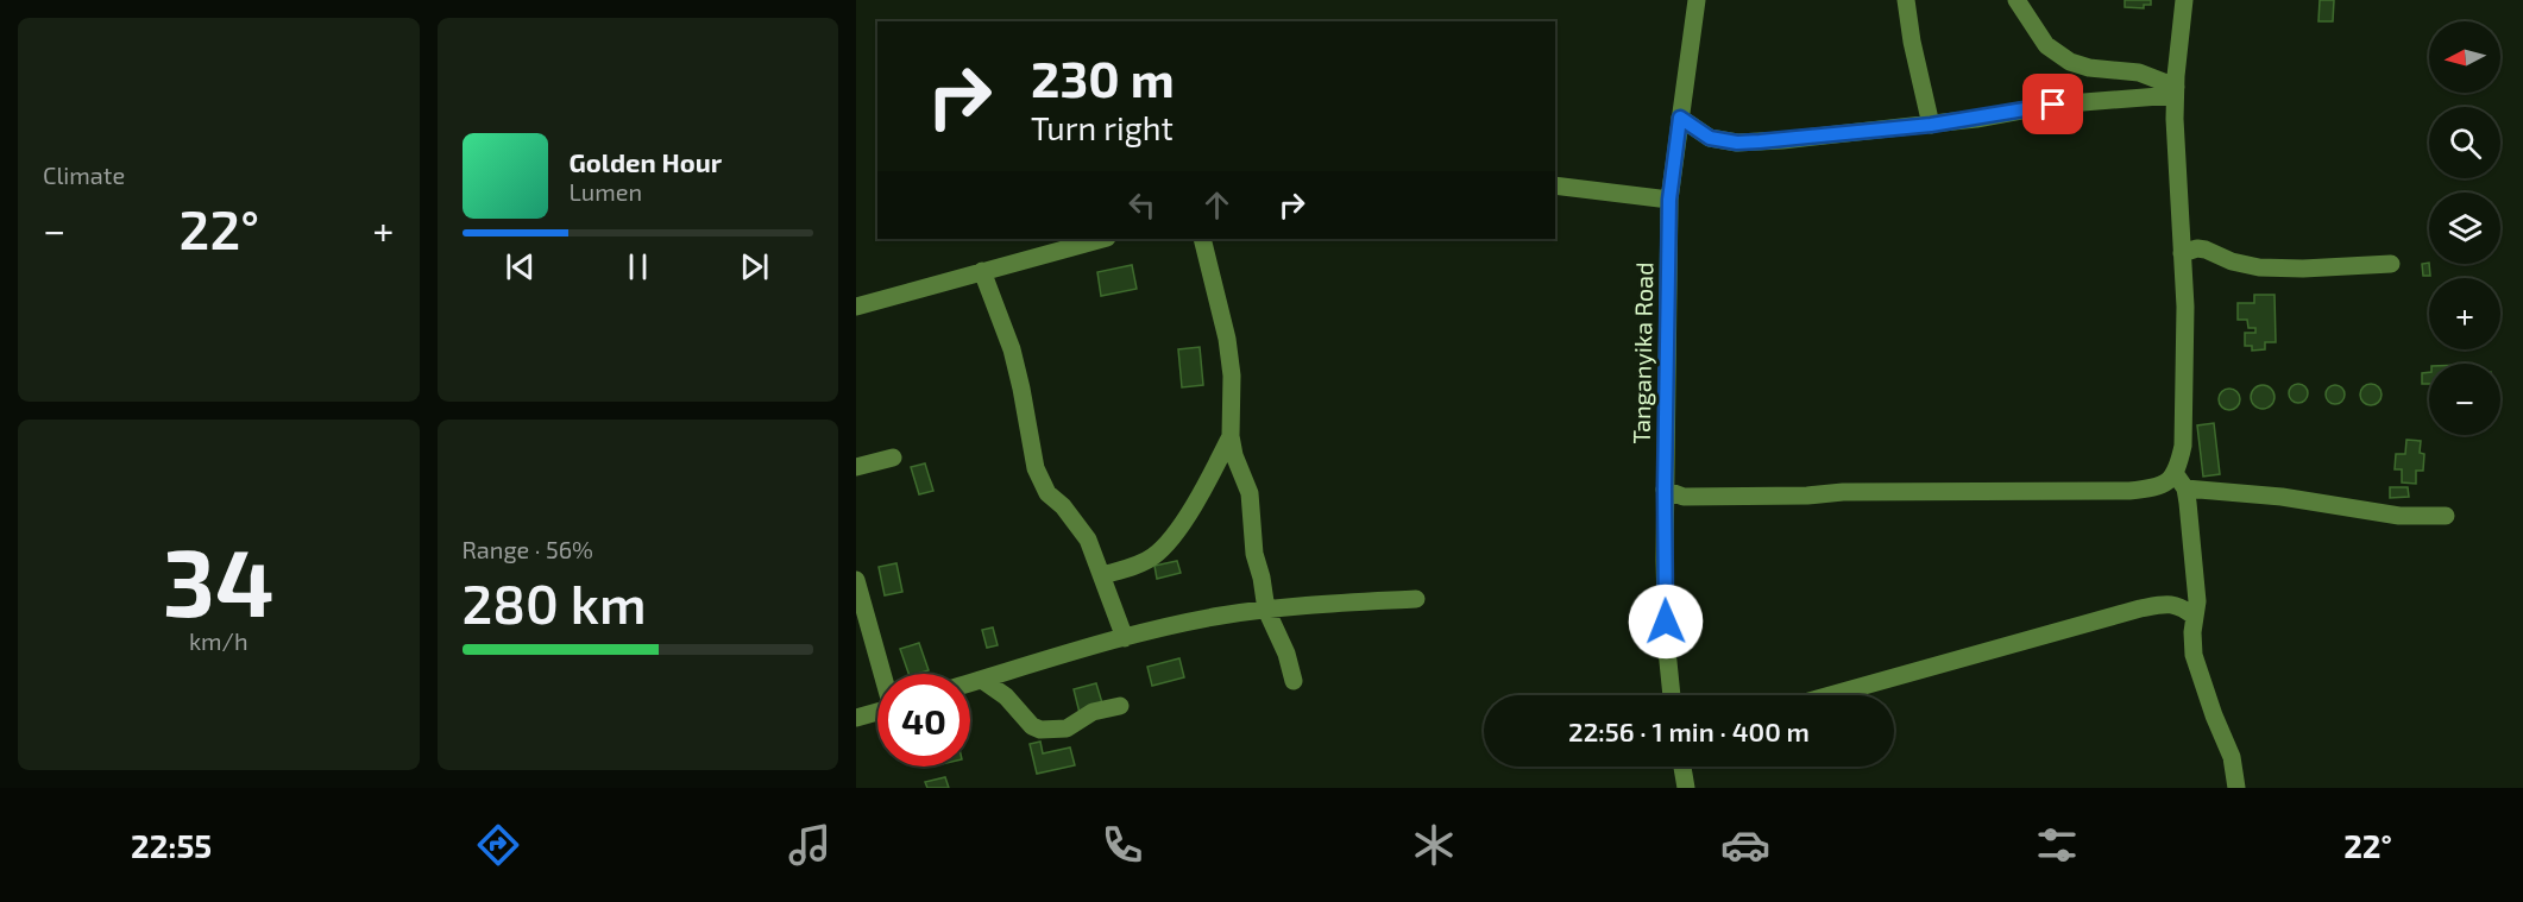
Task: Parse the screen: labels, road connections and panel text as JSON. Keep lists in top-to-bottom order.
{
  "streets": {
    "street": ["Tanganyika Road"]
  },
  "north": "left",
  "page": {
    "tile": [
      "Climate",
      ["34", "km/h"],
      ["Range · 56%", "280 km"]
    ],
    "map_buttons": ["+", "−"],
    "turn": ["230 m", "Turn right"],
    "song": ["Golden Hour", "Lumen"],
    "heat": ["−", "22°", "+"],
    "limit": "40",
    "trip": "22:56 · 1 min · 400 m",
    "tabs": ["22:55", "22°"]
  }
}
